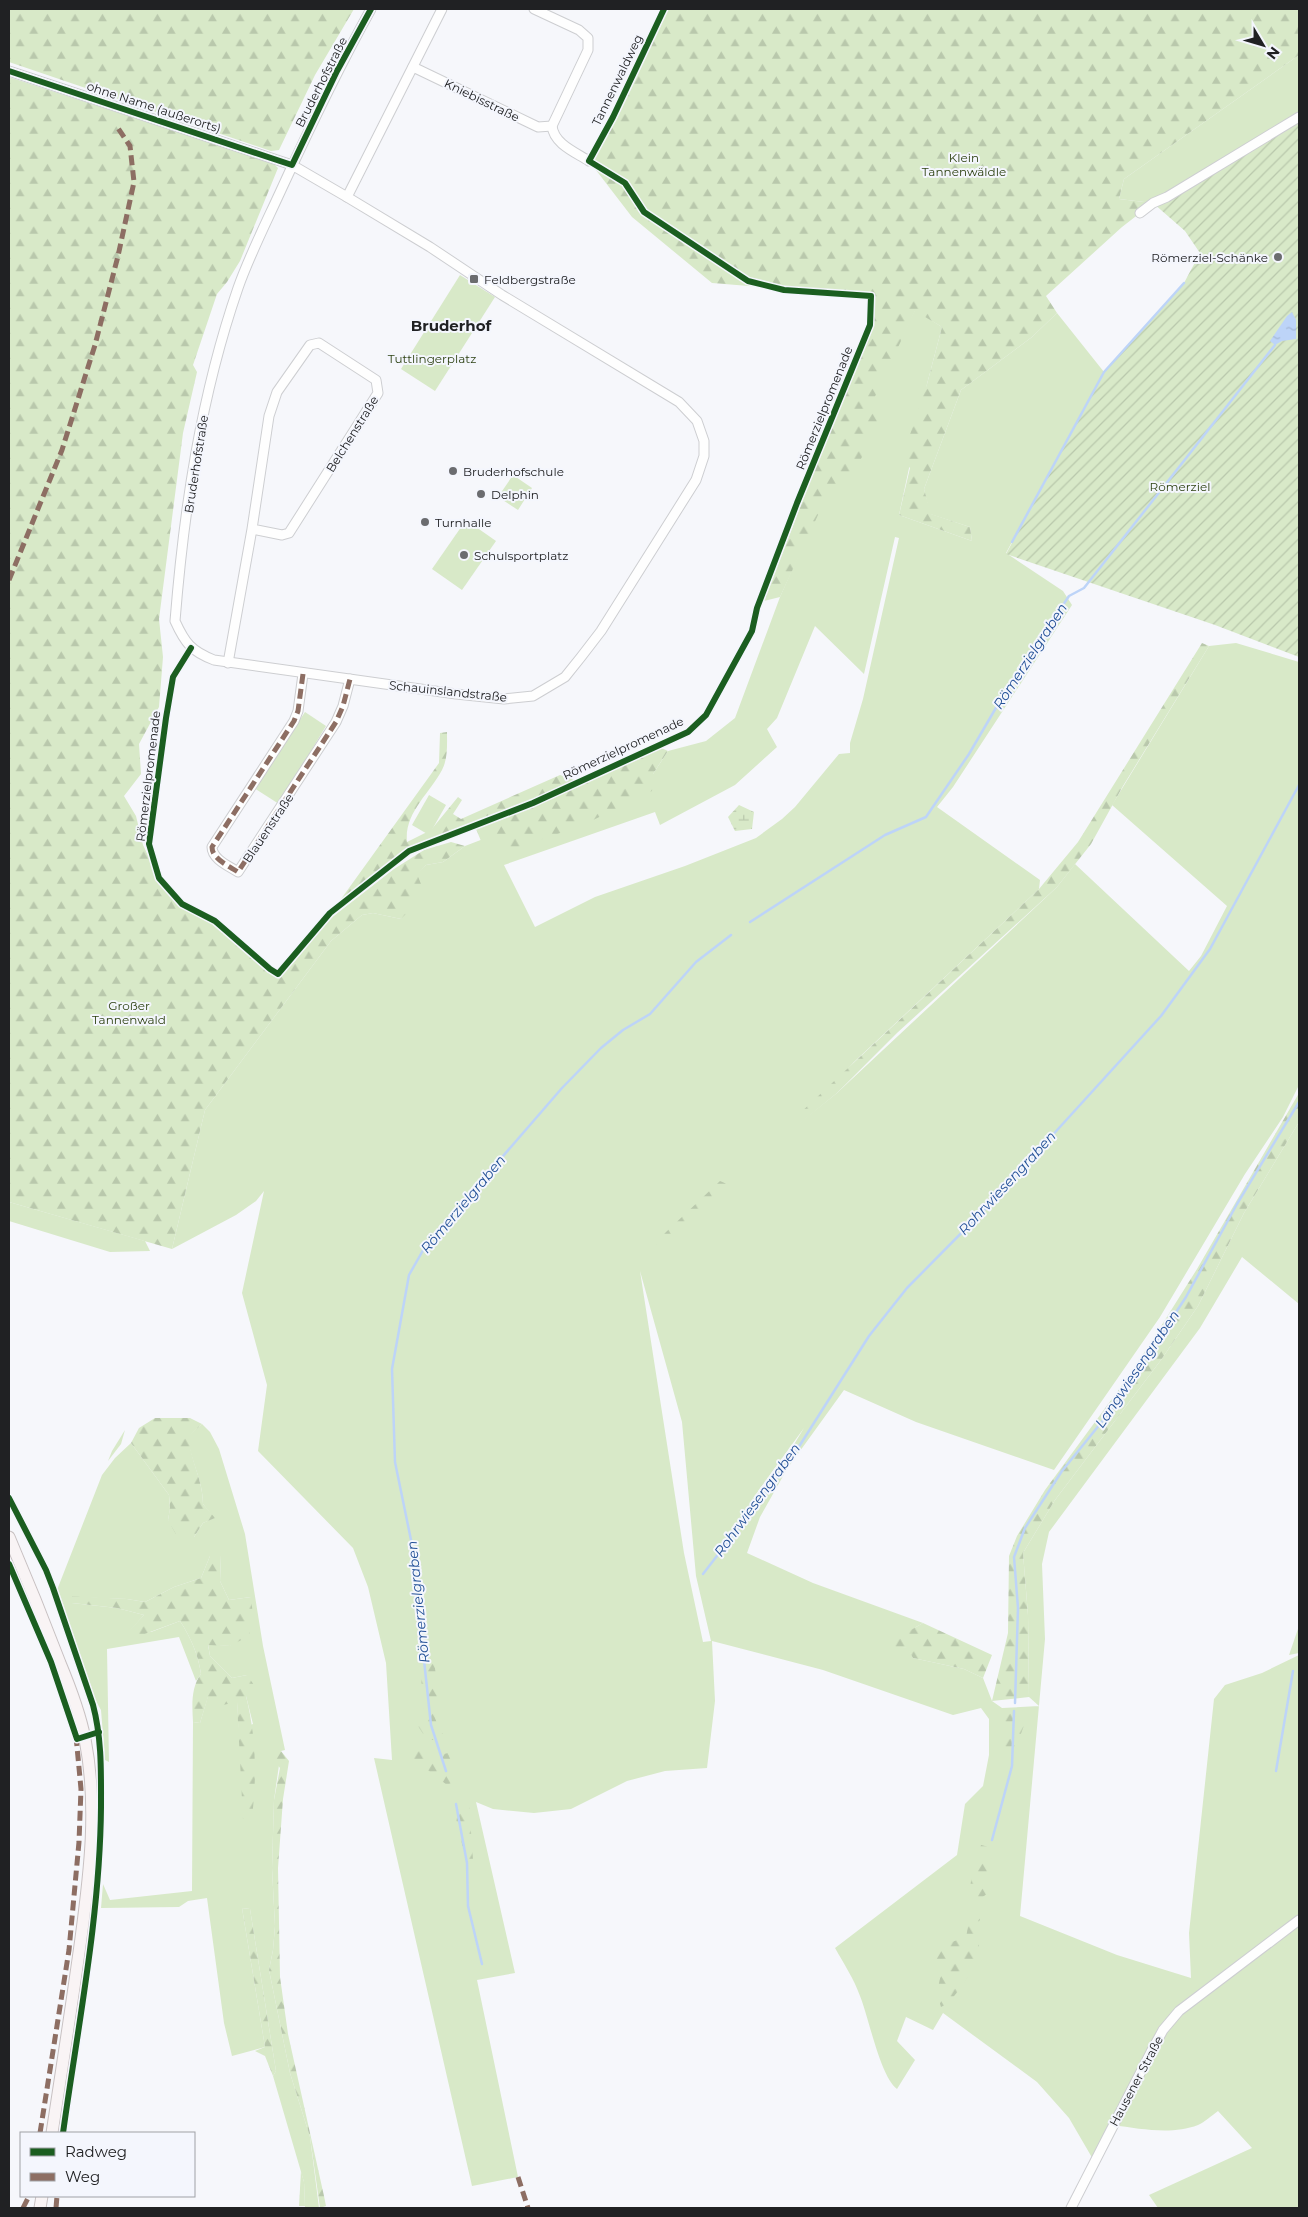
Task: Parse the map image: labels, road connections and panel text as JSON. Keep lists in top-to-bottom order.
{
  "streets": {
    "street": [
      "Bruderhofstraße",
      "Kniebisstraße",
      "ohne Name (außerorts)",
      "Belchenstraße",
      "Schauinslandstraße",
      "Blauenstraße",
      "Hausener Straße"
    ],
    "cycle path": ["Tannenwaldweg"]
  },
  "crossings": [
    ["Bruderhofstraße", "ohne Name (außerorts)"],
    ["Bruderhofstraße", "Schauinslandstraße"],
    ["Belchenstraße", "Schauinslandstraße"],
    ["Schauinslandstraße", "Blauenstraße"]
  ],
  "districts": ["Bruderhof"],
  "water": ["Römerzielgraben", "Rohrwiesengraben", "Langwiesengraben"],
  "parks": [
    "Klein Tannenwäldle",
    "Tuttlingerplatz",
    "Römerziel",
    "Großer Tannenwald"
  ],
  "places": {
    "other": [
      "Römerziel-Schänke",
      "Bruderhofschule",
      "Delphin",
      "Turnhalle",
      "Schulsportplatz"
    ],
    "transit": ["Feldbergstraße"]
  },
  "legend": ["Radweg", "Weg"],
  "north": "bottom right"
}
